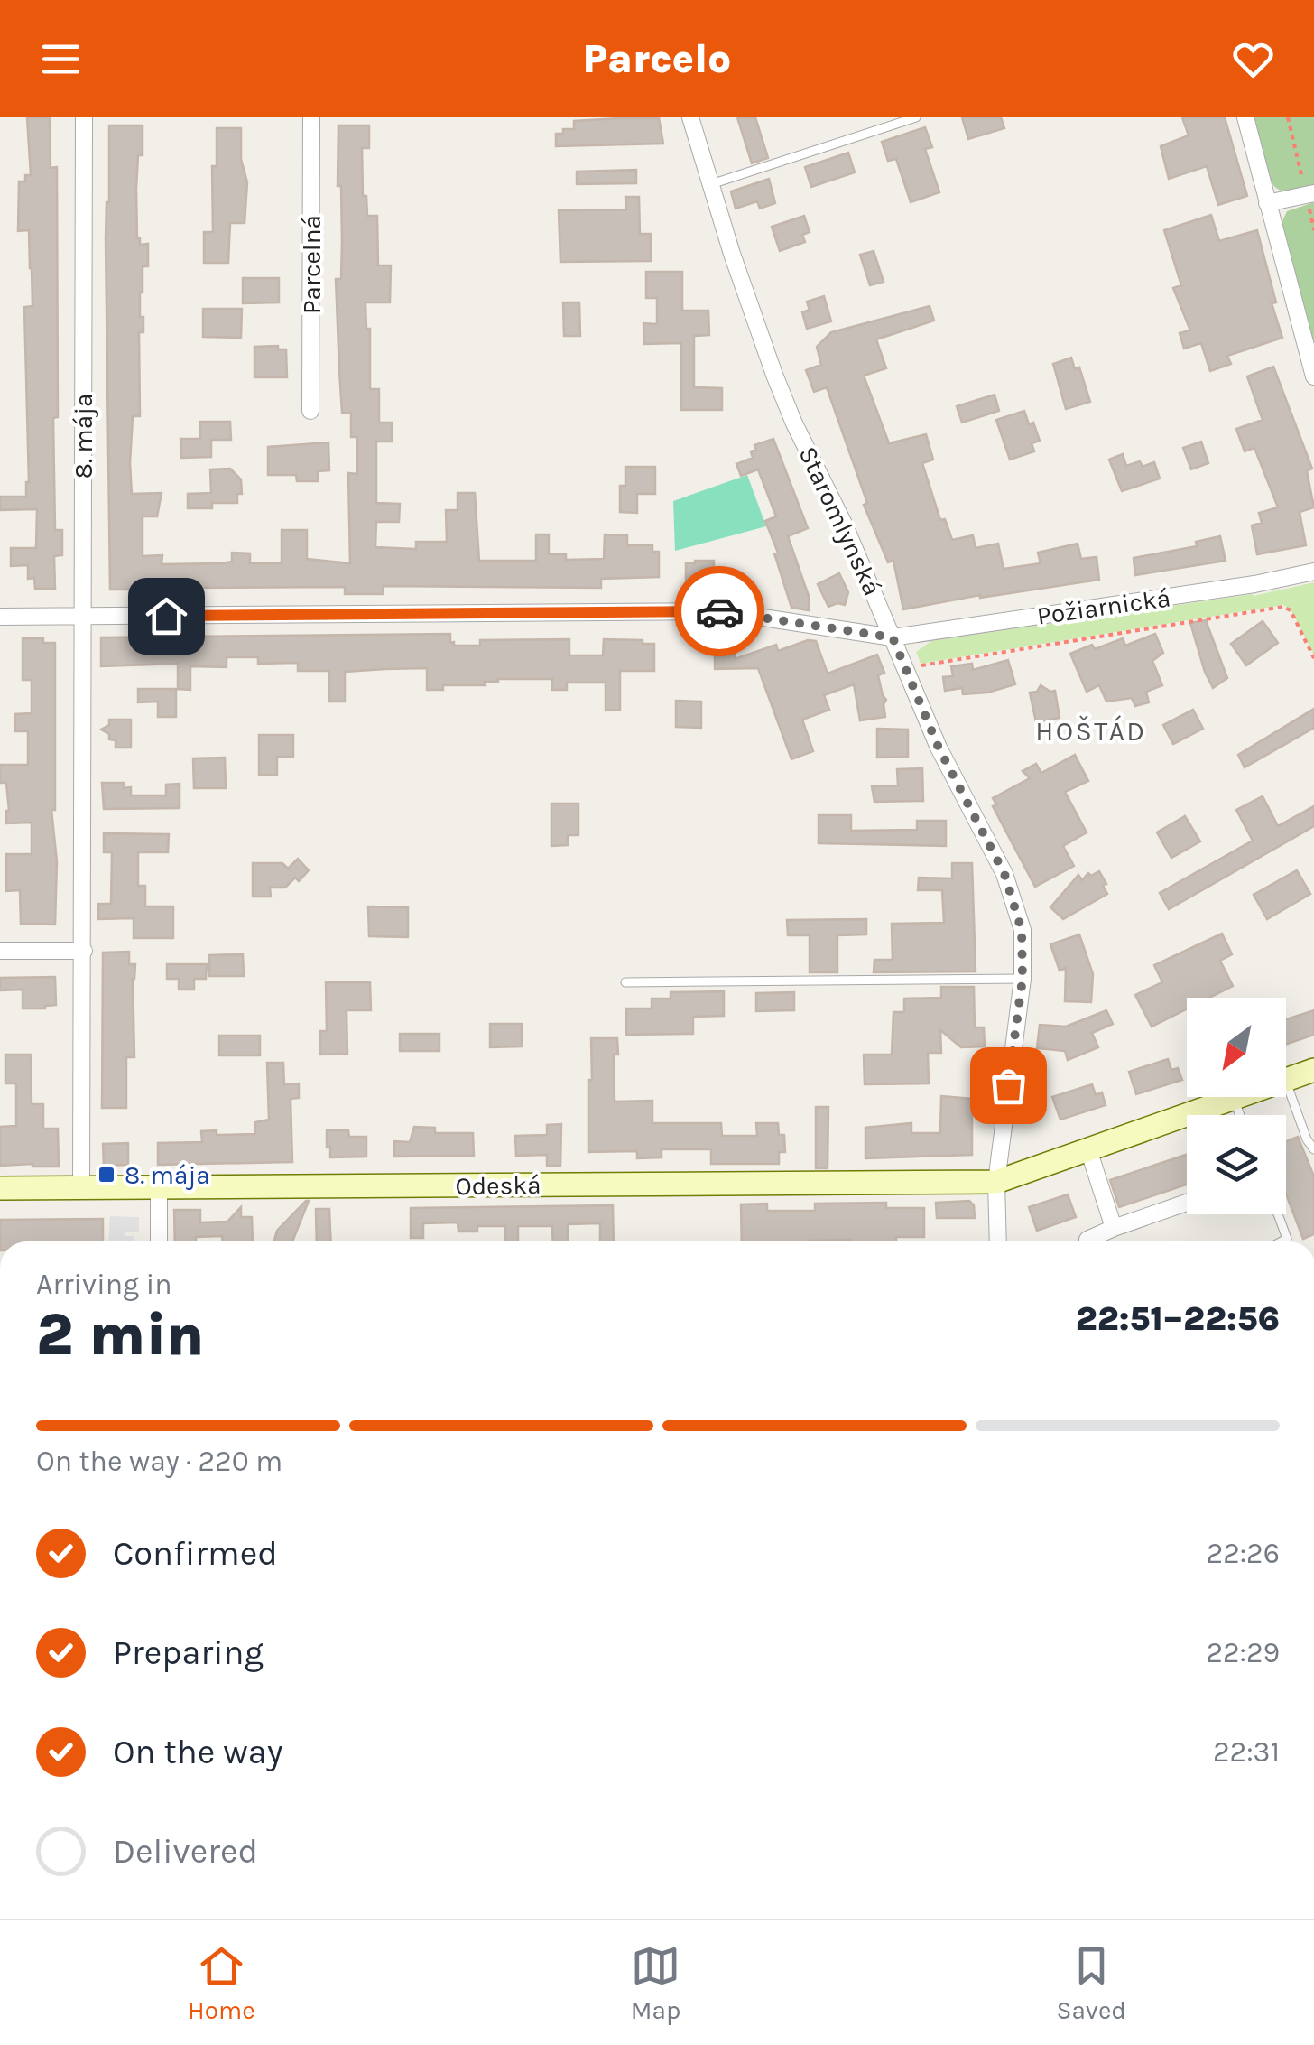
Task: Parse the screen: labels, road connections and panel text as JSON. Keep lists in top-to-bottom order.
{
  "streets": {
    "street": [
      "Parcelná",
      "8. mája",
      "Staromlynská",
      "Požiarnická",
      "Odeská"
    ]
  },
  "crossings": [
    ["8. mája", "Požiarnická"],
    ["8. mája", "Odeská"],
    ["Staromlynská", "Požiarnická"],
    ["Staromlynská", "Odeská"]
  ],
  "districts": ["HOŠTÁD"],
  "places": {
    "transit": ["8. mája"]
  },
  "north": "bottom left",
  "page": {
    "header": "Parcelo",
    "heading": ["2 min", "Arriving in", "22:51–22:56"],
    "bar": "On the way · 220 m",
    "list": [
      ["Confirmed", "22:26"],
      ["Preparing", "22:29"],
      ["On the way", "22:31"],
      "Delivered"
    ],
    "tabs": ["Home", "Map", "Saved"]
  }
}
